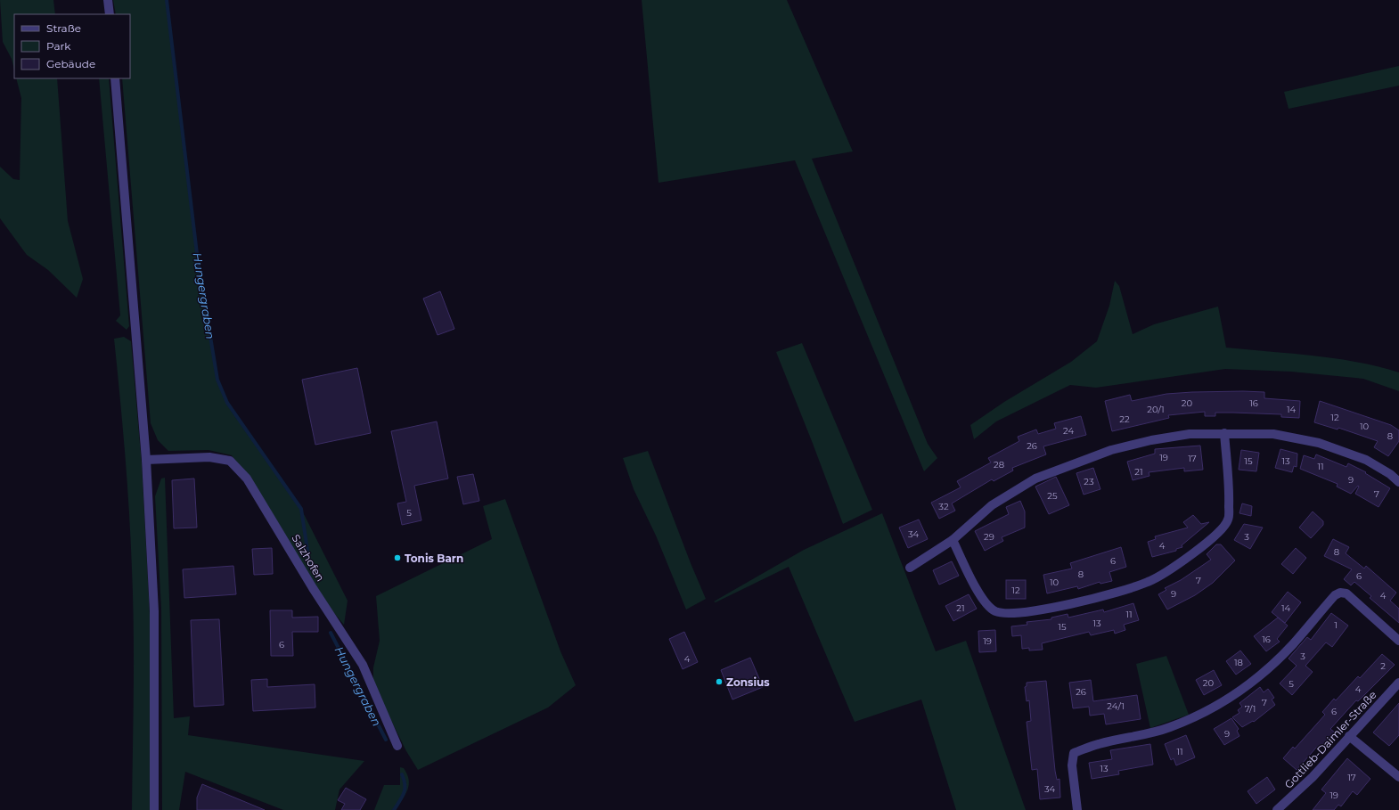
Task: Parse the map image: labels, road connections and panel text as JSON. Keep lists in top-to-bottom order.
{
  "streets": {
    "street": ["Salzhofen", "Gottlieb-Daimler-Straße"]
  },
  "water": ["Hungergraben"],
  "places": ["Tonis Barn", "Zonsius"],
  "house_numbers": [
    "20",
    "16",
    "20/1",
    "14",
    "12",
    "22",
    "10",
    "24",
    "8",
    "26",
    "19",
    "17",
    "15",
    "13",
    "28",
    "11",
    "21",
    "9",
    "23",
    "7",
    "25",
    "32",
    "5",
    "34",
    "29",
    "3",
    "4",
    "8",
    "6",
    "8",
    "6",
    "7",
    "10",
    "12",
    "9",
    "4",
    "21",
    "14",
    "11",
    "13",
    "1",
    "15",
    "16",
    "19",
    "6",
    "3",
    "4",
    "18",
    "2",
    "20",
    "5",
    "4",
    "26",
    "7",
    "24/1",
    "7/1",
    "6",
    "9",
    "11",
    "13",
    "17",
    "34",
    "19"
  ],
  "legend": ["Straße", "Park", "Gebäude"]
}
